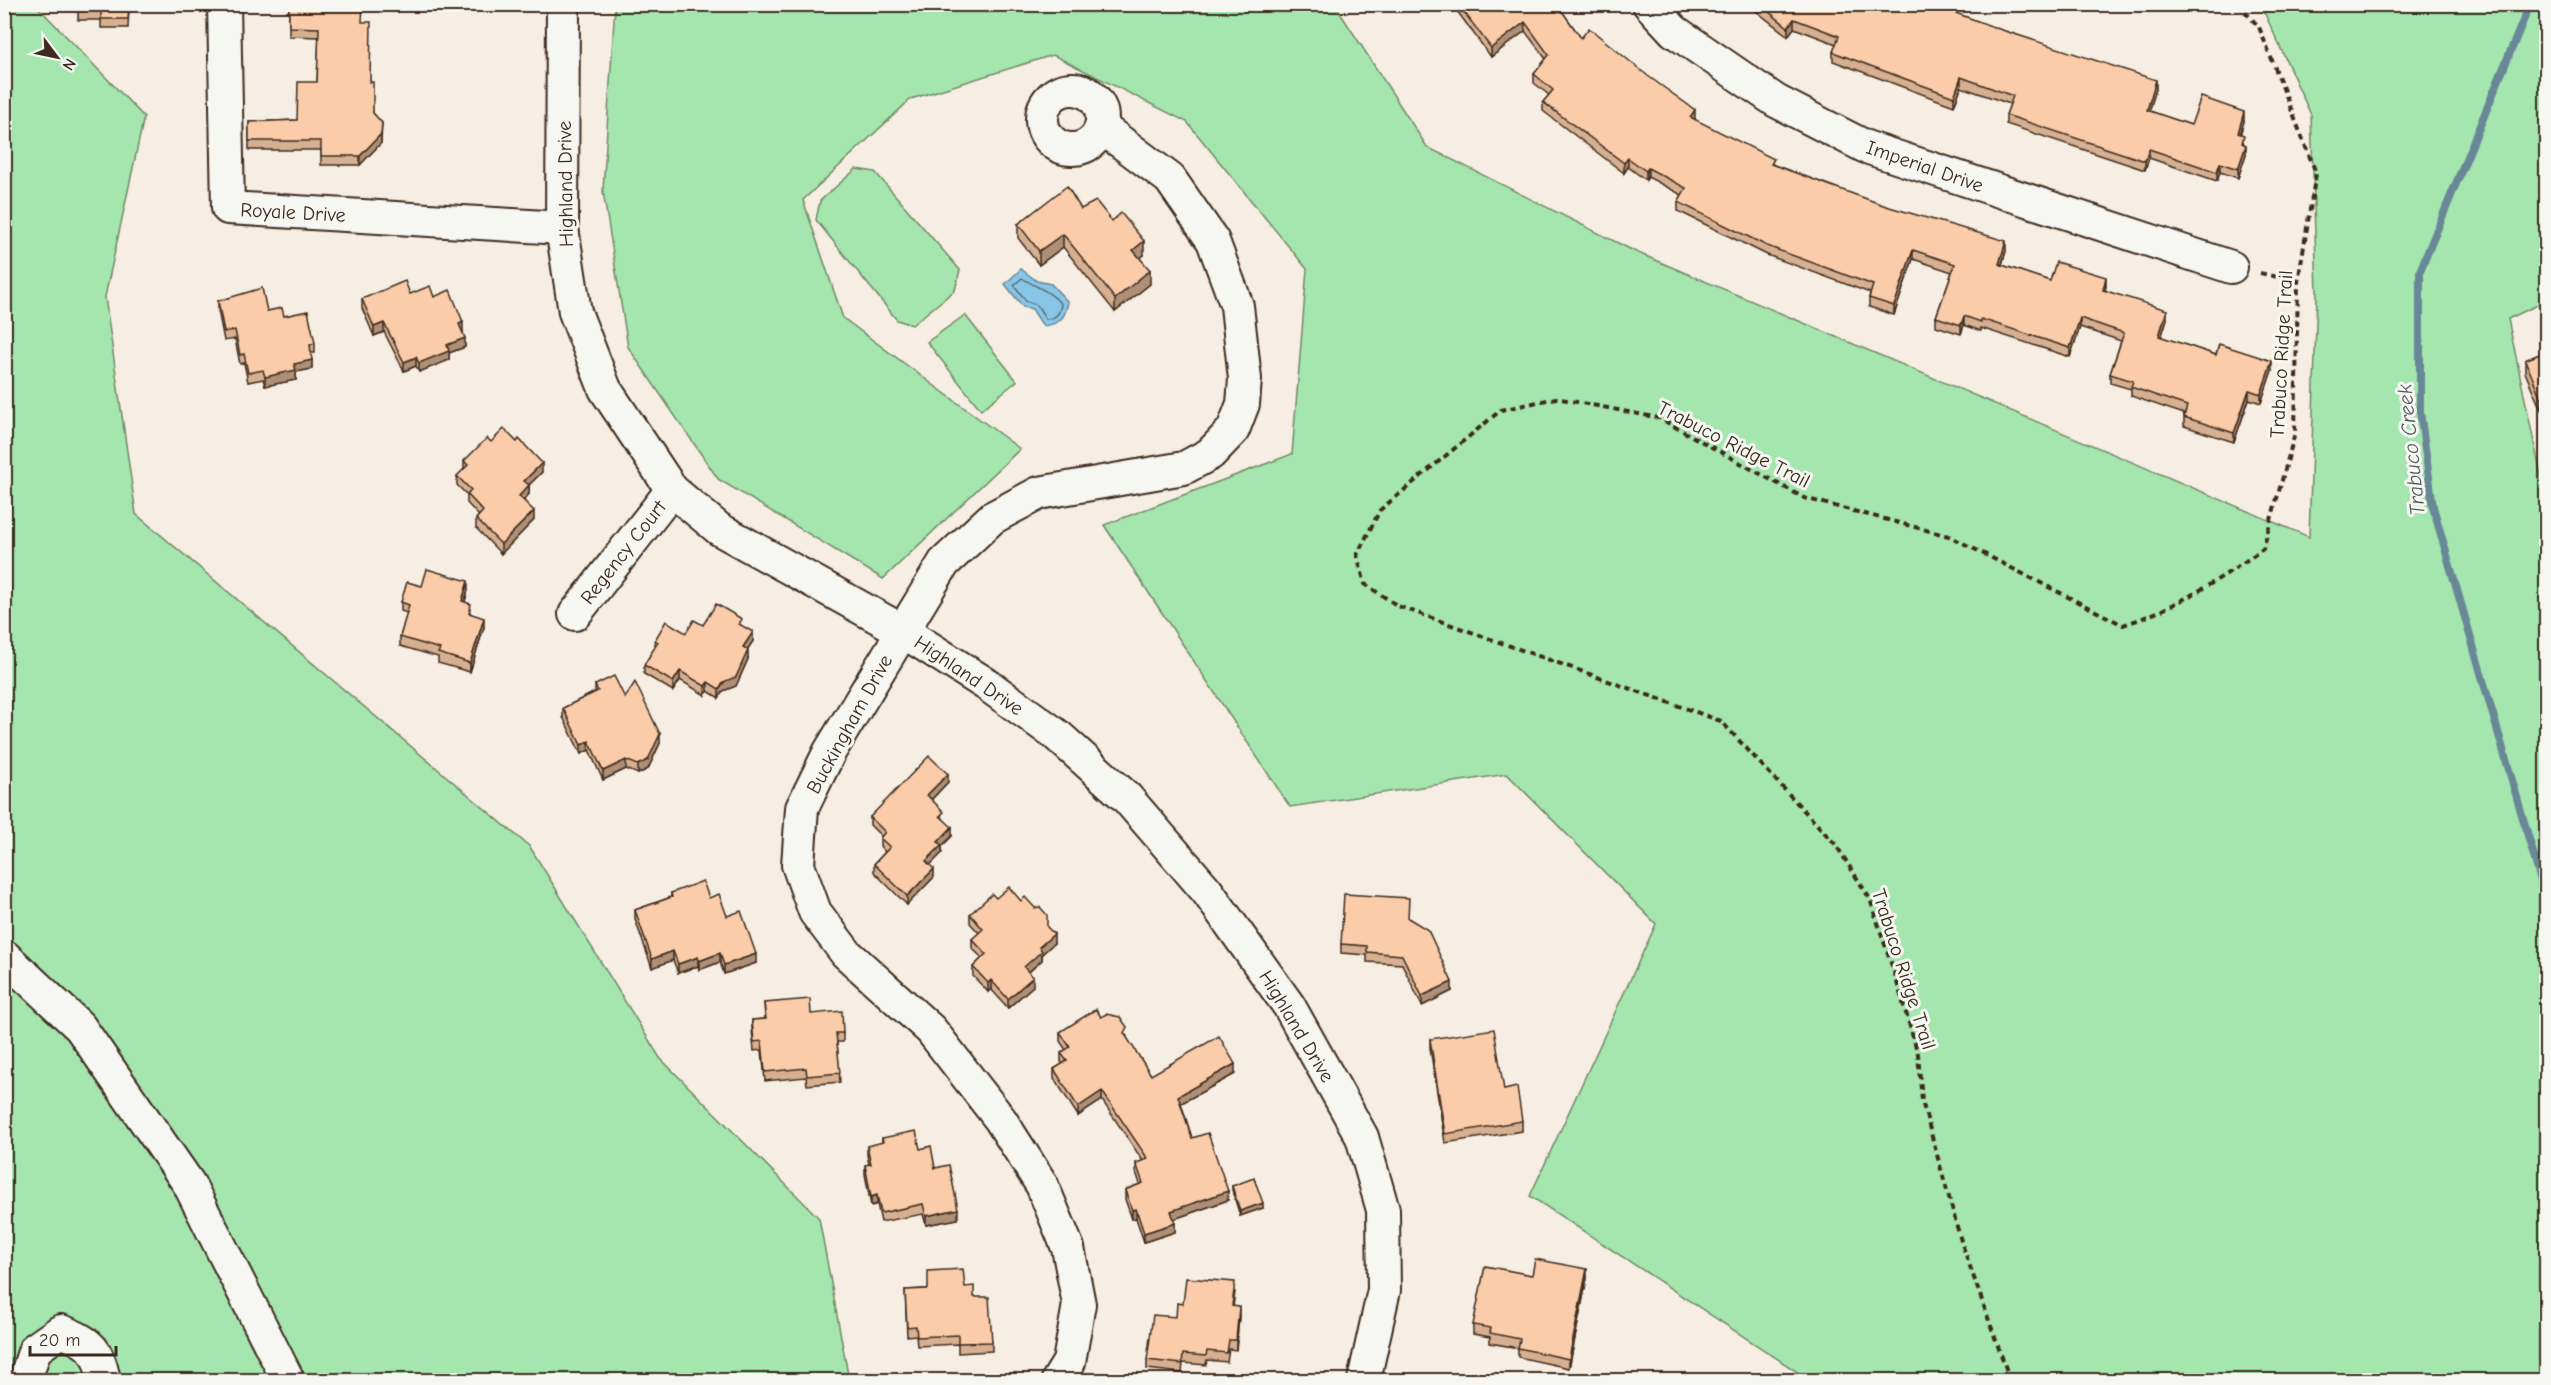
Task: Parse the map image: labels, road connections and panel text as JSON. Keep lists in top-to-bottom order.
{
  "streets": {
    "street": [
      "Imperial Drive",
      "Highland Drive",
      "Royale Drive",
      "Regency Court",
      "Buckingham Drive"
    ],
    "path": ["Trabuco Ridge Trail"]
  },
  "crossings": [
    ["Highland Drive", "Royale Drive"],
    ["Highland Drive", "Regency Court"],
    ["Highland Drive", "Buckingham Drive"]
  ],
  "water": ["Trabuco Creek"],
  "scale_bar": "20 m",
  "north": "bottom right"
}
